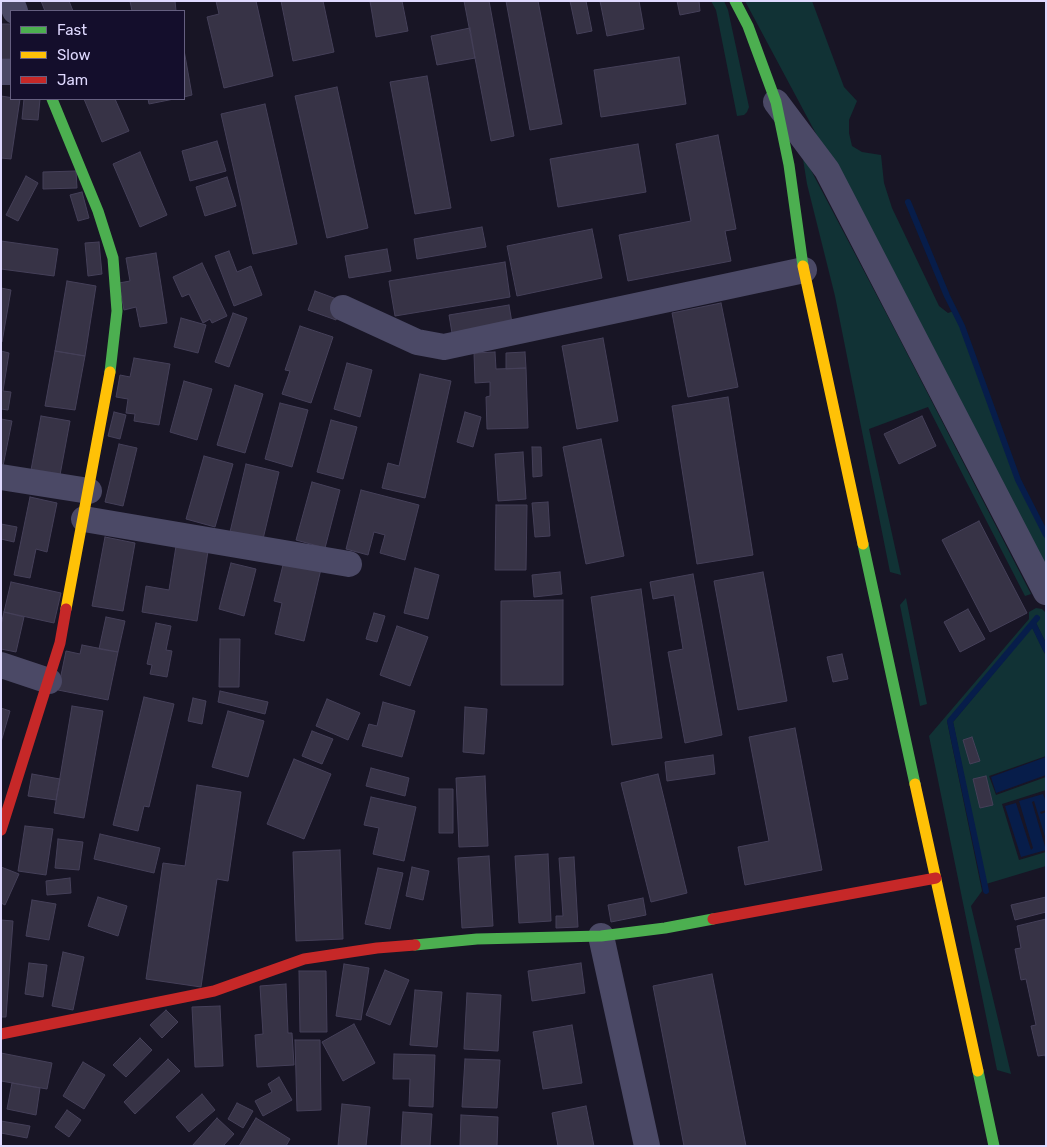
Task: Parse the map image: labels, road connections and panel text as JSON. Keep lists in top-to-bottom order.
{
  "legend": ["Fast", "Slow", "Jam"]
}
